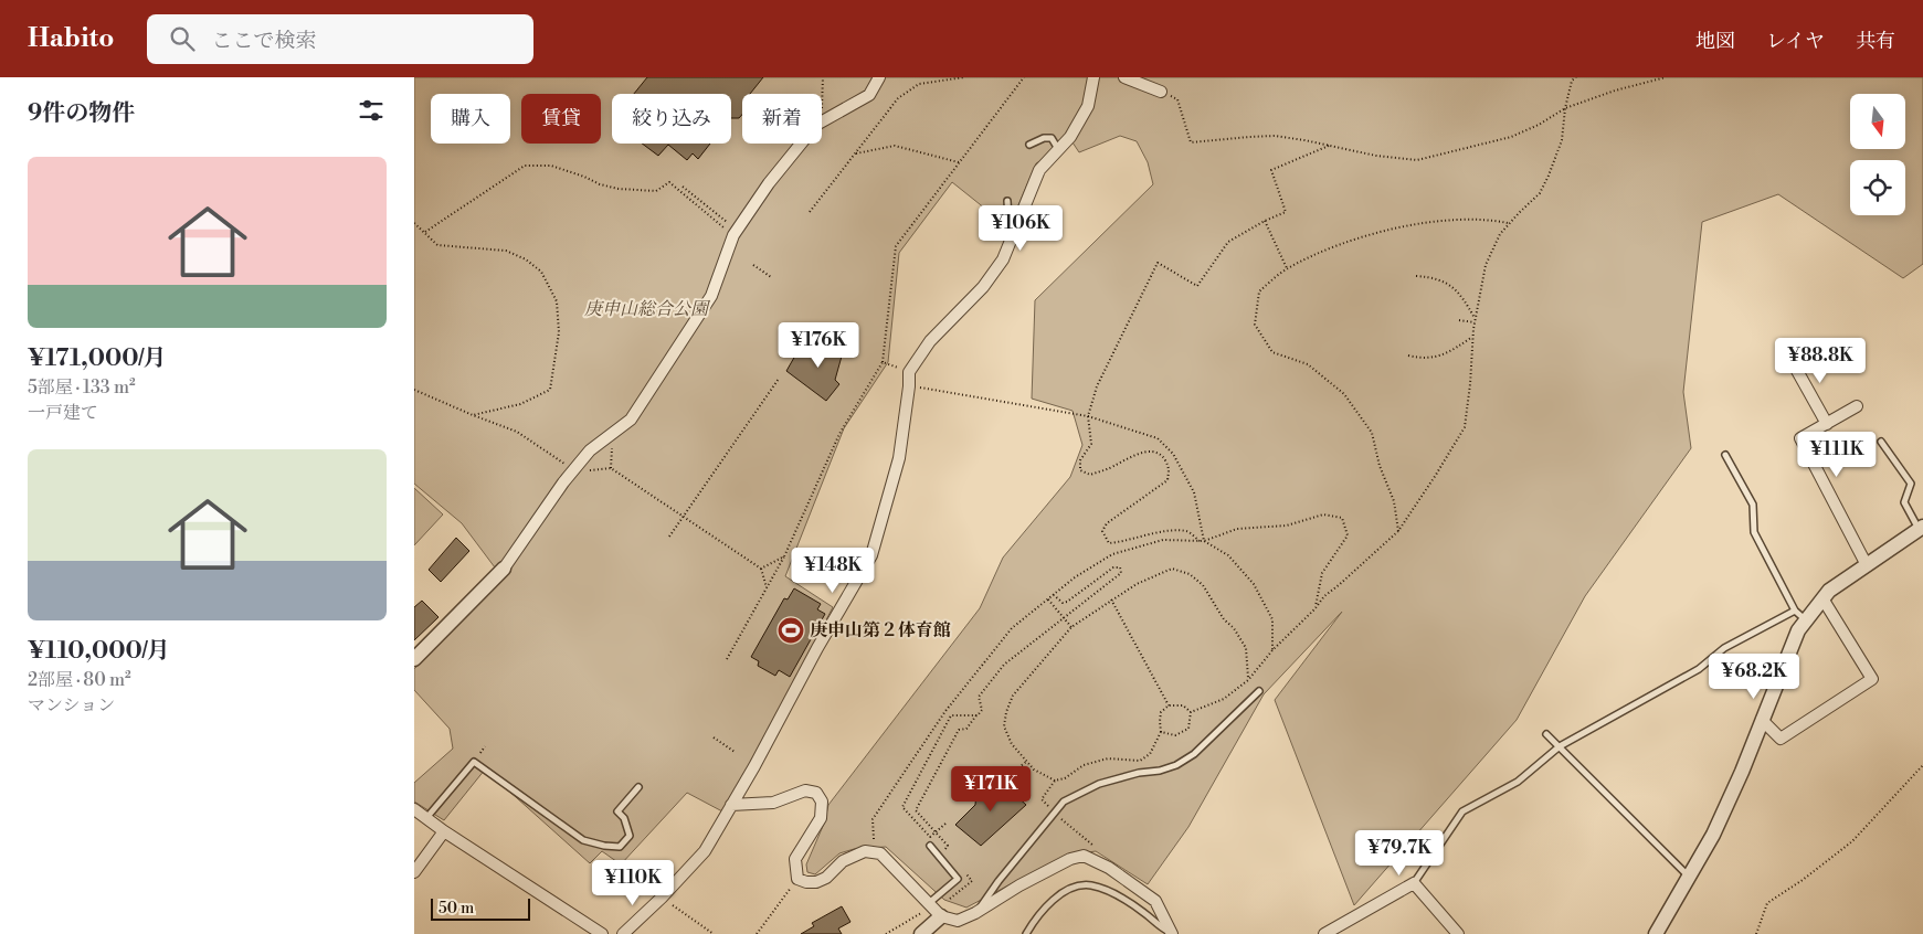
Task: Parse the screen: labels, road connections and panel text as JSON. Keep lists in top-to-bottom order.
{
  "parks": ["庚申山総合公園"],
  "places": {
    "sports": ["庚申山第２体育館"]
  },
  "scale_bar": "50 m",
  "north": "bottom",
  "page": {
    "header": "Habito",
    "search": "ここで検索",
    "nav": ["地図", "レイヤ", "共有"],
    "heading": "9件の物件",
    "chip": [
      "購入",
      "賃貸",
      "絞り込み",
      "新着"
    ],
    "list": [
      {
        "name": "¥171,000/月",
        "note": "5部屋 · 133 m² · 一戸建て"
      },
      {
        "name": "¥110,000/月",
        "note": "2部屋 · 80 m² · マンション"
      }
    ],
    "price": [
      "¥106K",
      "¥176K",
      "¥88.8K",
      "¥111K",
      "¥148K",
      "¥68.2K",
      "¥171K",
      "¥79.7K",
      "¥110K"
    ],
    "scale": "50 m"
  }
}
